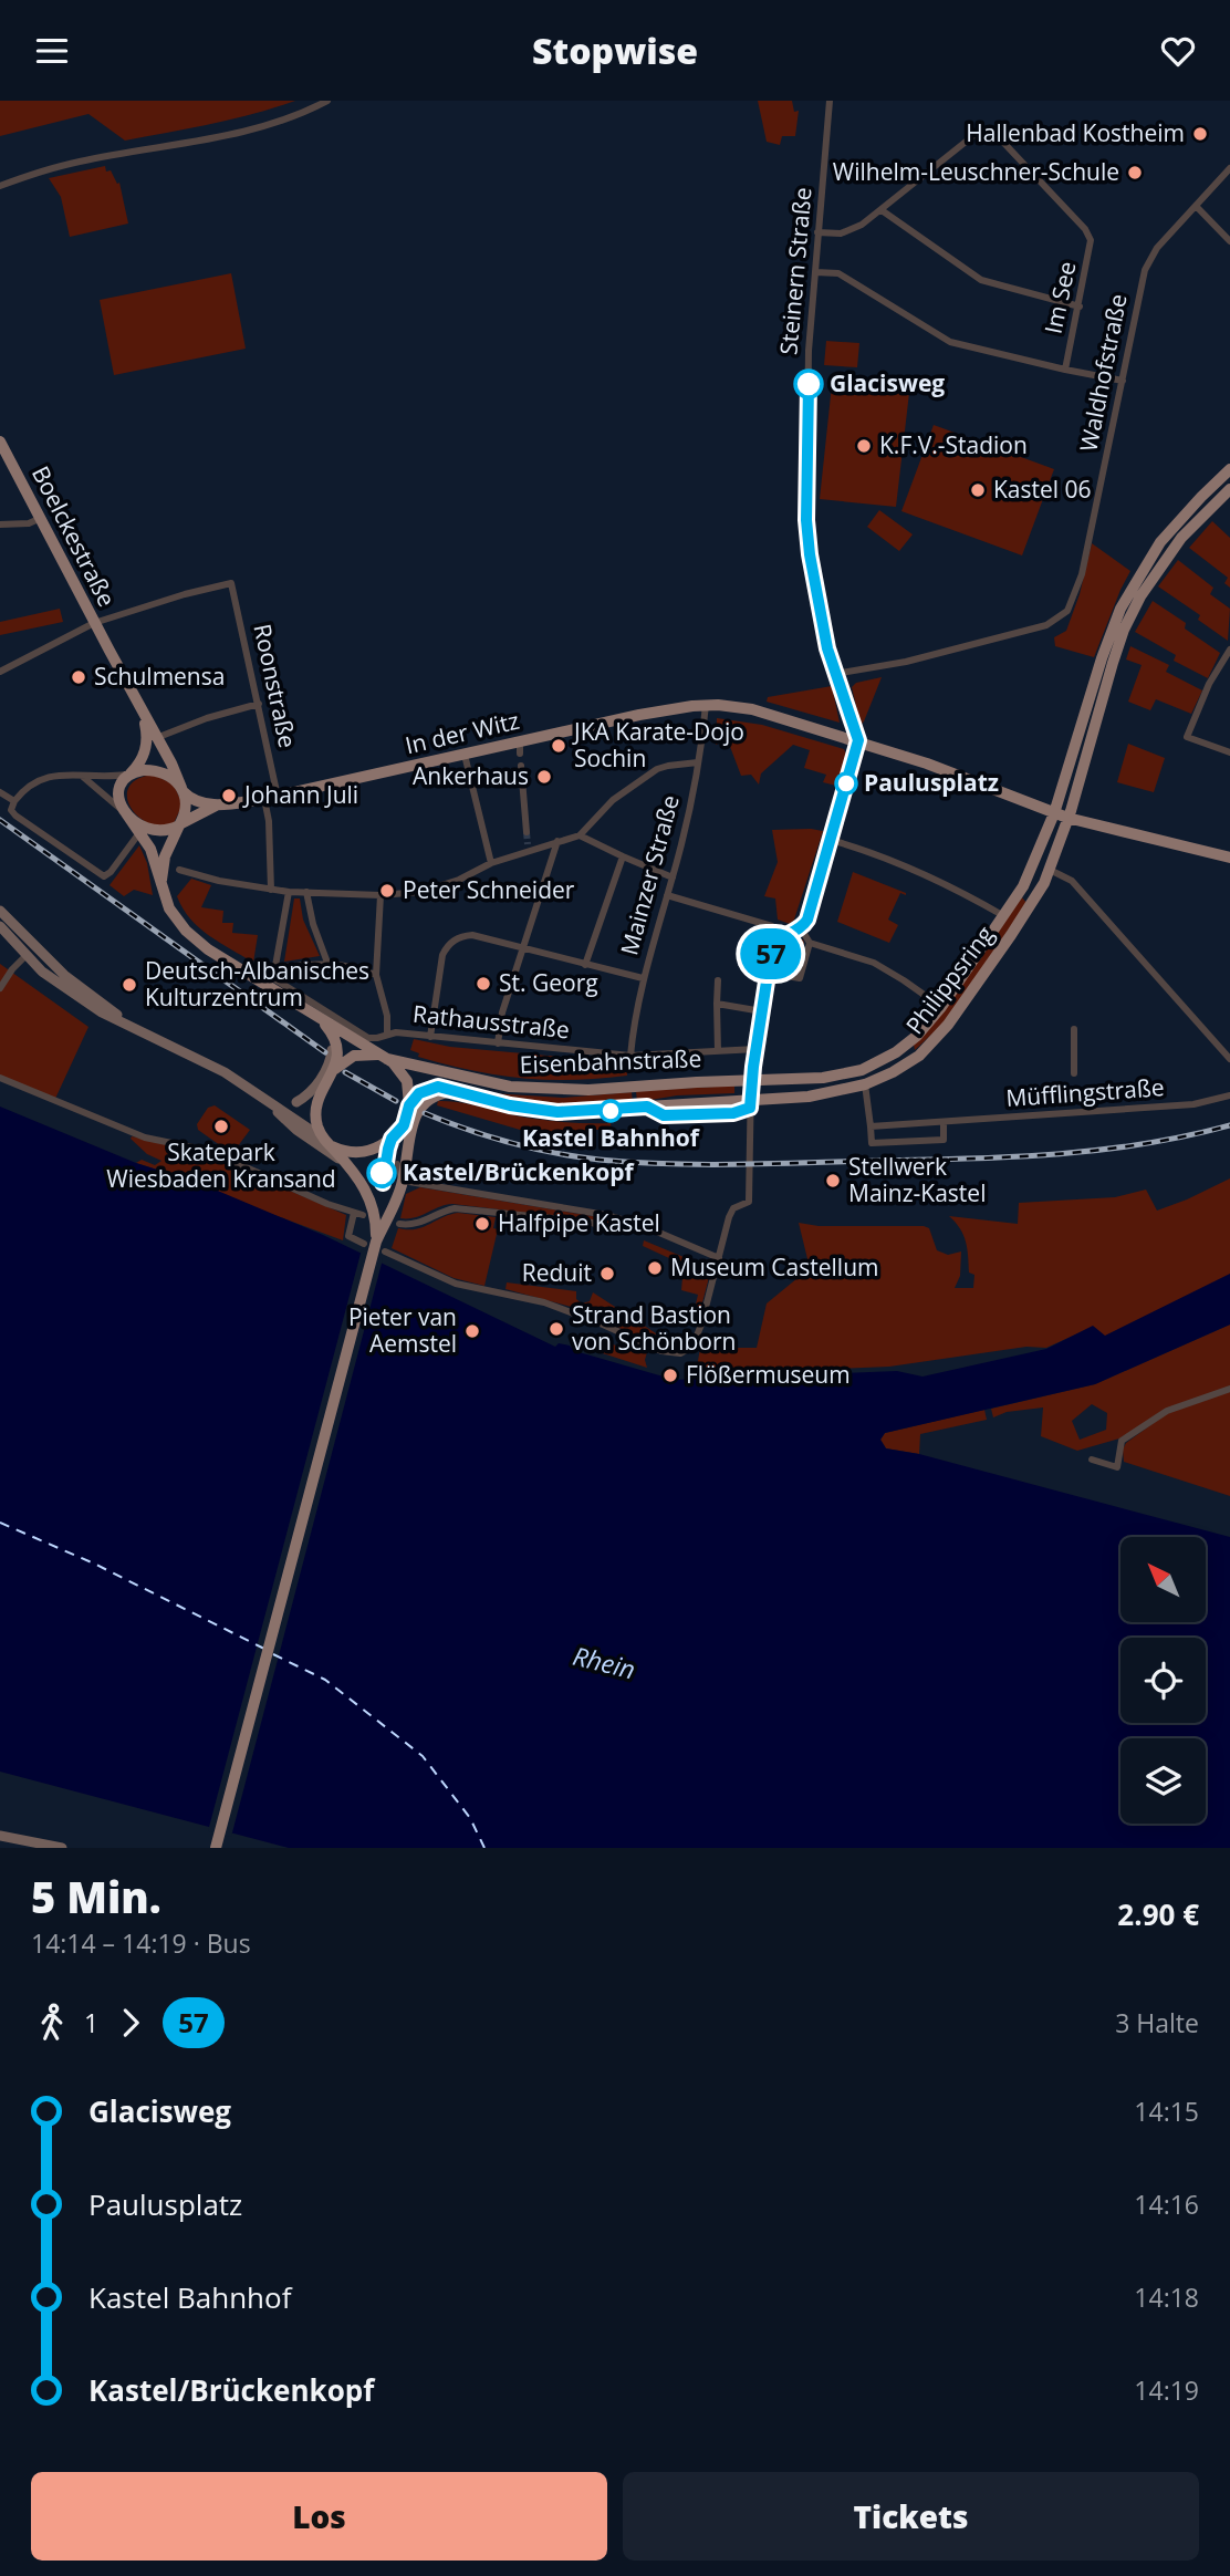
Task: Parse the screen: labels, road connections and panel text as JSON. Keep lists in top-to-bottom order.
{
  "streets": {
    "main road": [
      "Boelckestraße",
      "In der Witz",
      "Philippsring",
      "Eisenbahnstraße"
    ],
    "street": [
      "Steinern Straße",
      "Im See",
      "Waldhofstraße",
      "Roonstraße",
      "Mainzer Straße",
      "Rathausstraße",
      "Müfflingstraße"
    ]
  },
  "crossings": [
    ["Steinern Straße", "Waldhofstraße"],
    ["Steinern Straße", "In der Witz"],
    ["Boelckestraße", "Roonstraße"],
    ["Boelckestraße", "In der Witz"],
    ["Boelckestraße", "Eisenbahnstraße"],
    ["Roonstraße", "In der Witz"],
    ["In der Witz", "Mainzer Straße"],
    ["In der Witz", "Philippsring"],
    ["In der Witz", "Eisenbahnstraße"],
    ["Mainzer Straße", "Rathausstraße"],
    ["Philippsring", "Eisenbahnstraße"]
  ],
  "water": ["Rhein"],
  "places": [
    "Hallenbad Kostheim",
    "Wilhelm-Leuschner-Schule",
    "Glacisweg",
    "K.F.V.-Stadion",
    "Kastel 06",
    "Schulmensa",
    "JKA Karate-Dojo Sochin",
    "Ankerhaus",
    "Paulusplatz",
    "Johann Juli",
    "Peter Schneider",
    "St. Georg",
    "Deutsch-Albanisches Kulturzentrum",
    "Kastel Bahnhof",
    "Skatepark Wiesbaden Kransand",
    "Kastel/Brückenkopf",
    "Stellwerk Mainz-Kastel",
    "Halfpipe Kastel",
    "Museum Castellum",
    "Reduit",
    "Strand Bastion von Schönborn",
    "Pieter van Aemstel",
    "Flößermuseum"
  ],
  "lines": ["bus line 57"],
  "north": "top left",
  "page": {
    "header": "Stopwise",
    "on_map": "57",
    "heading": ["5 Min.", "14:14 – 14:19 · Bus", "2.90 €"],
    "legs": ["1", "57", "3 Halte"],
    "list": [
      {
        "name": "Glacisweg",
        "value": "14:15"
      },
      {
        "name": "Paulusplatz",
        "value": "14:16"
      },
      {
        "name": "Kastel Bahnhof",
        "value": "14:18"
      },
      {
        "name": "Kastel/Brückenkopf",
        "value": "14:19"
      }
    ],
    "buttons": ["Los", "Tickets"]
  }
}
